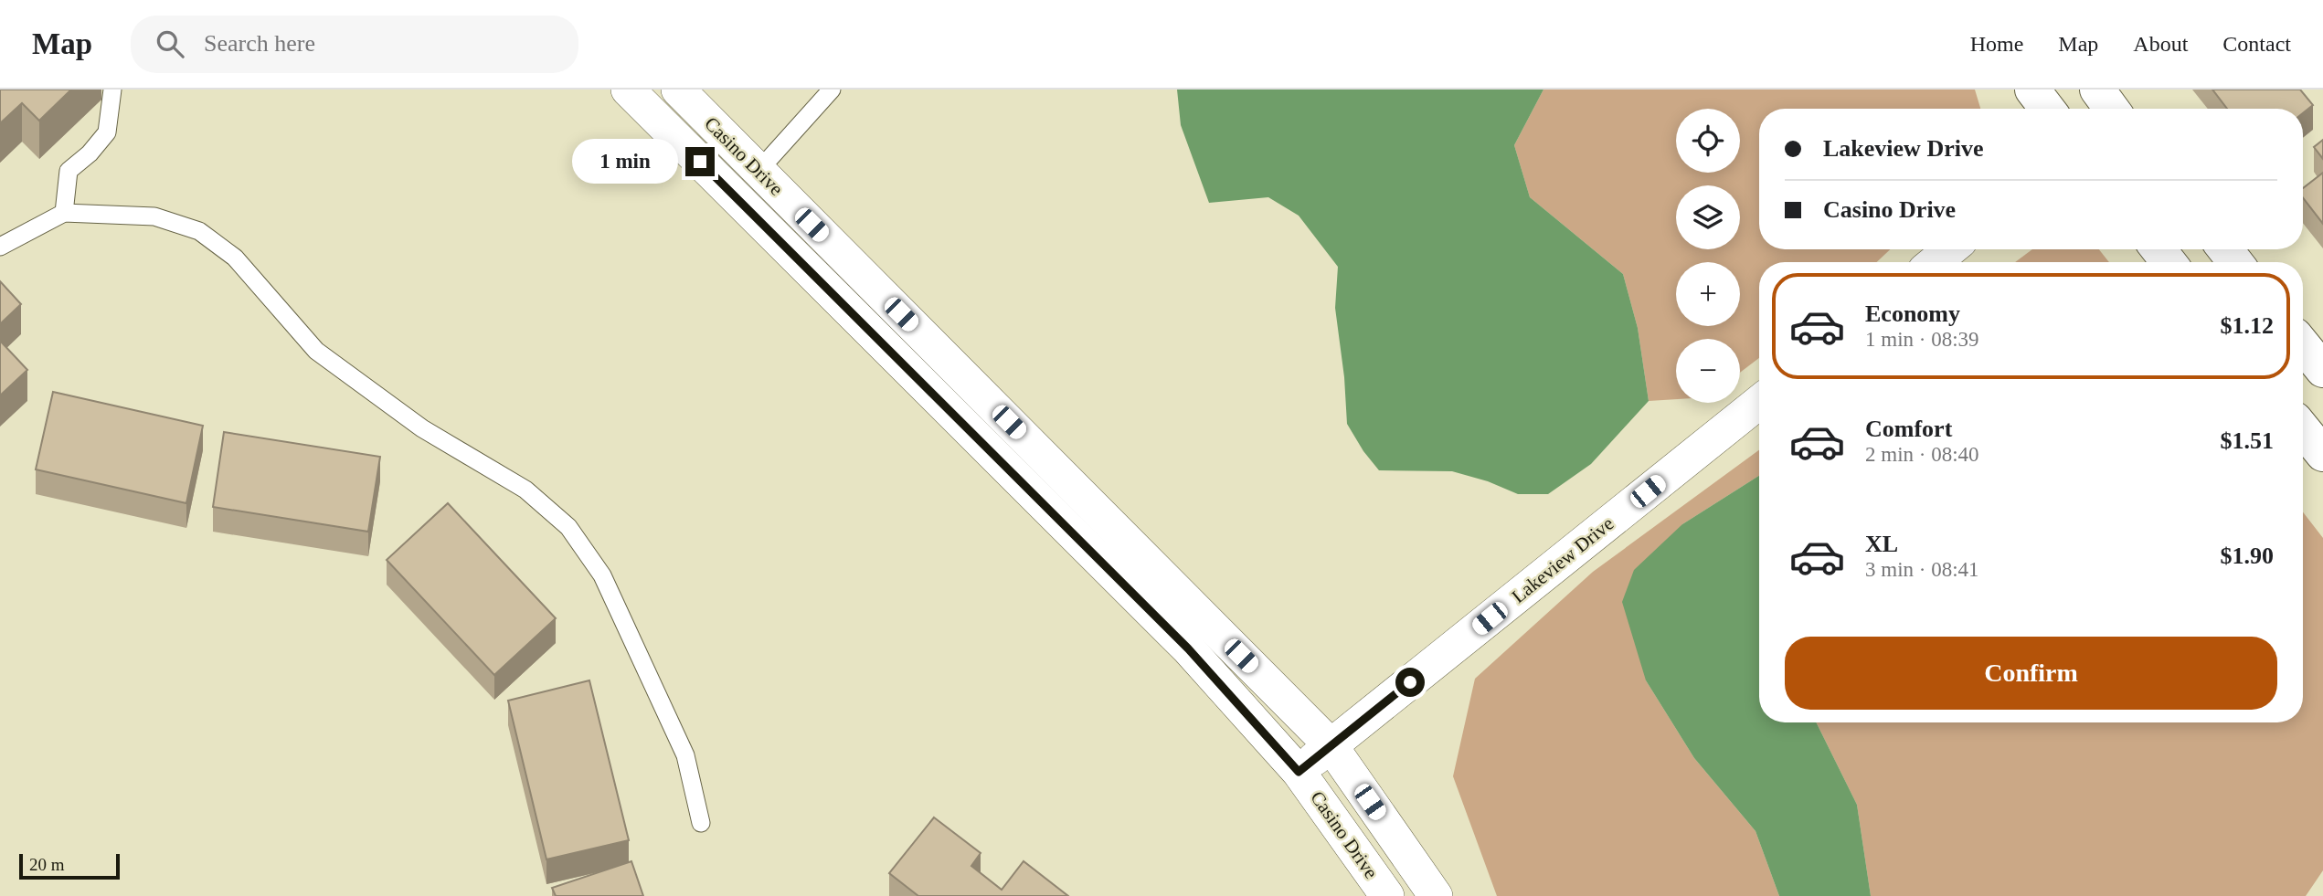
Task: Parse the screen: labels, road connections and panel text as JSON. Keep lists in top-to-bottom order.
{
  "streets": {
    "street": ["Casino Drive", "Lakeview Drive"]
  },
  "crossings": [
    ["Casino Drive", "Lakeview Drive"]
  ],
  "scale_bar": "20 m",
  "page": {
    "header": "Map",
    "search": "Search here",
    "nav": [
      "Home",
      "Map",
      "About",
      "Contact"
    ],
    "map_buttons": ["+", "−"],
    "banner": ["Lakeview Drive", "Casino Drive"],
    "bubble": "1 min",
    "list": [
      {
        "name": "Economy",
        "note": "1 min · 08:39",
        "value": "$1.12"
      },
      {
        "name": "Comfort",
        "note": "2 min · 08:40",
        "value": "$1.51"
      },
      {
        "name": "XL",
        "note": "3 min · 08:41",
        "value": "$1.90"
      }
    ],
    "buttons": "Confirm",
    "scale": "20 m"
  }
}
